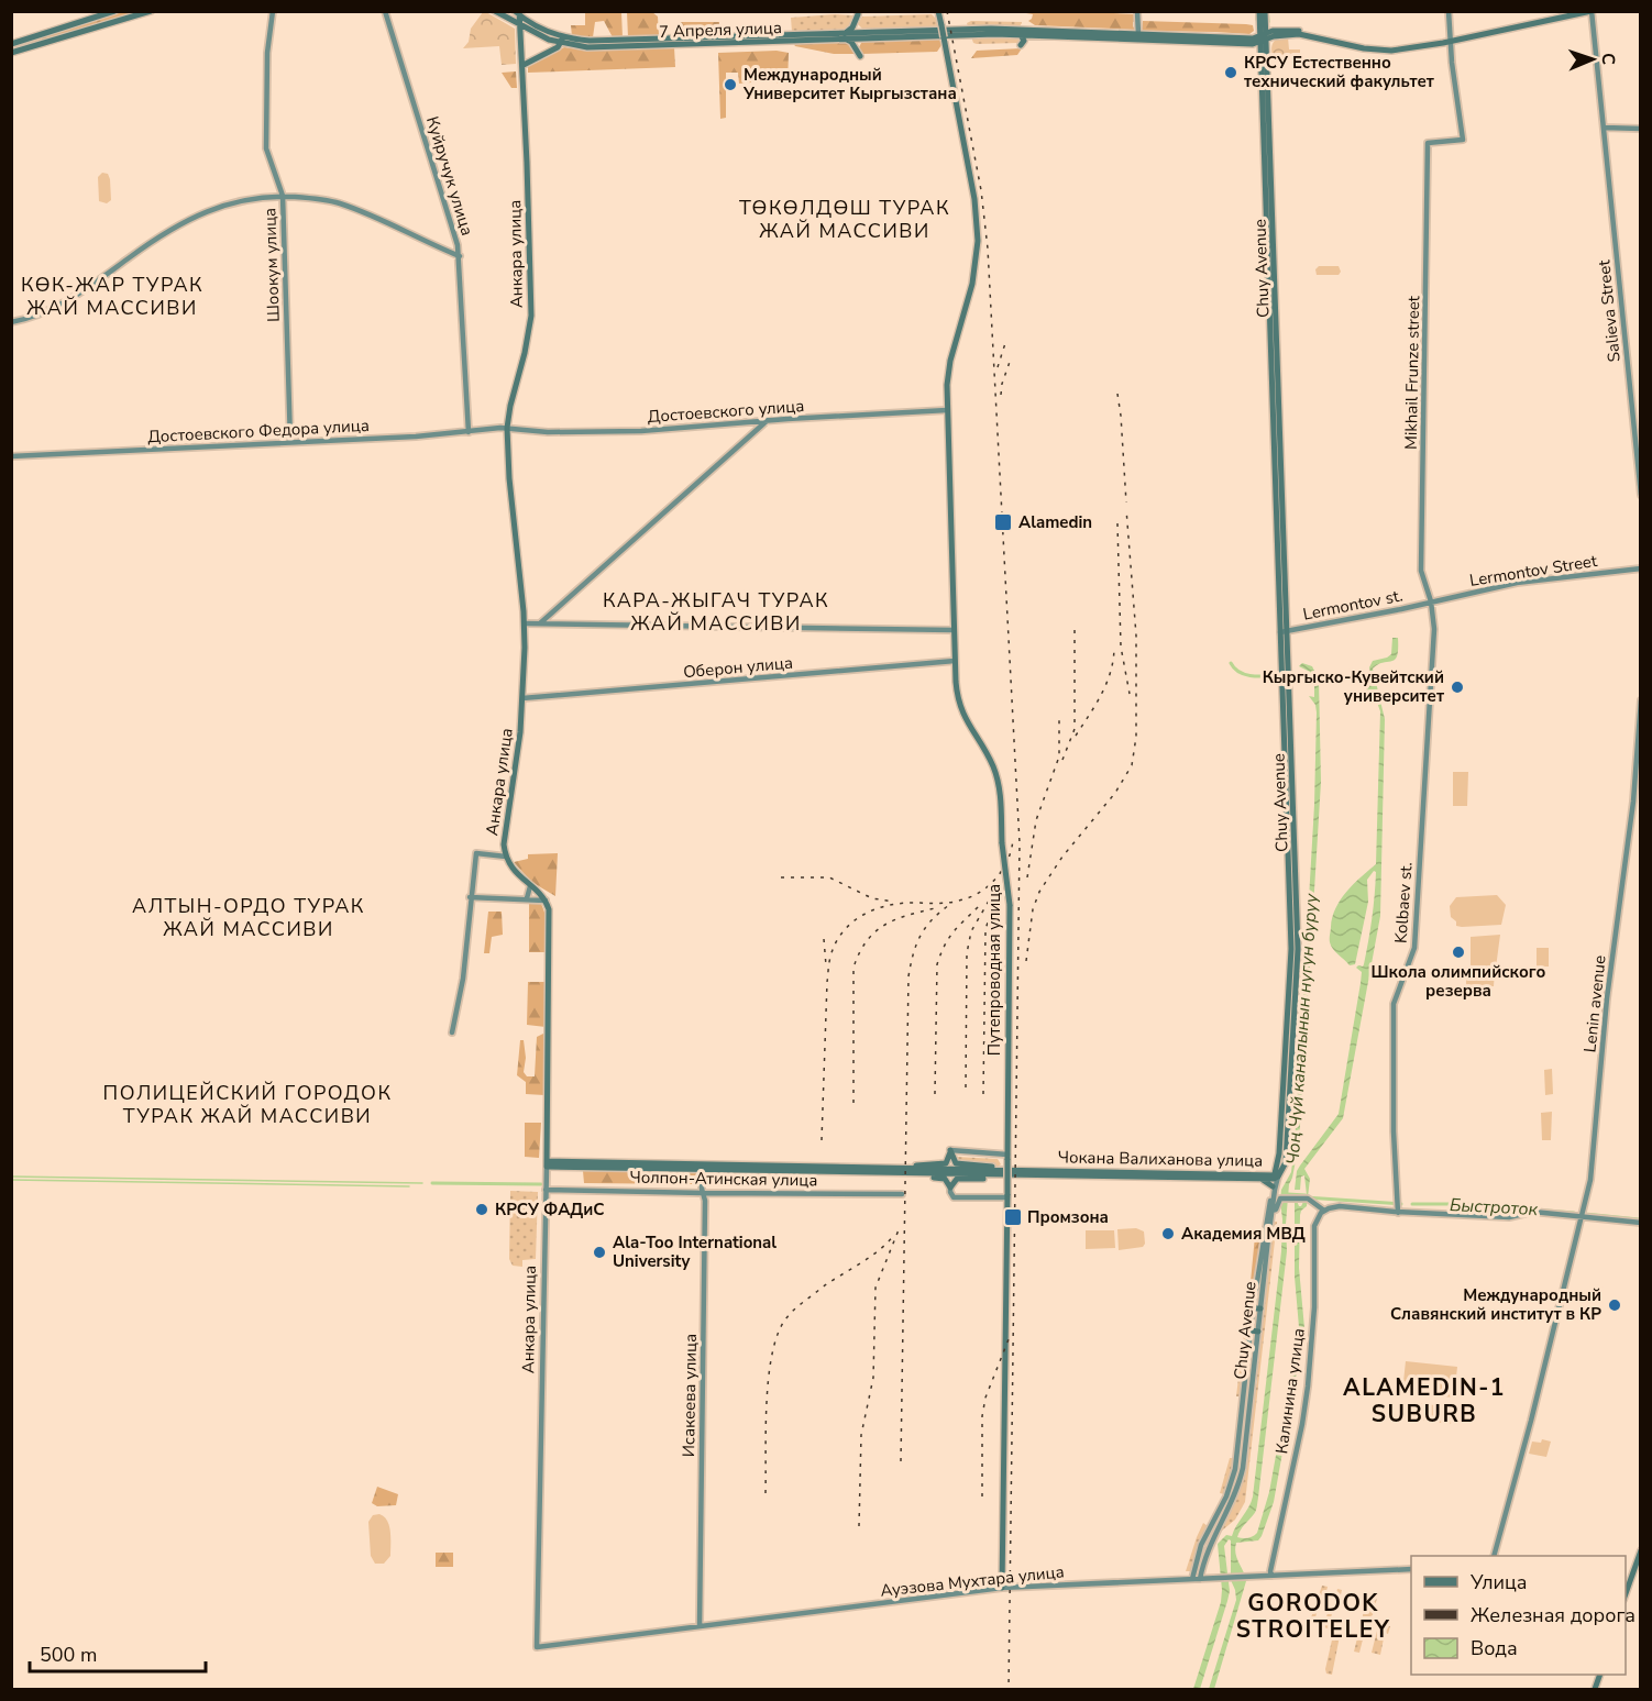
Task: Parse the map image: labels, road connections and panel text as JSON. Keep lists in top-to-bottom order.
{
  "streets": {
    "main road": [
      "7 Апреля улица",
      "Куйручук улица",
      "Анкара улица",
      "Шоокум улица",
      "Chuy Avenue",
      "Salieva Street",
      "Mikhail Frunze street",
      "Достоевского улица",
      "Достоевского Федора улица",
      "Lermontov Street",
      "Lermontov st.",
      "Оберон улица",
      "Kolbaev st.",
      "Путепроводная улица",
      "Lenin avenue",
      "Чокана Валиханова улица",
      "Чолпон-Атинская улица",
      "Калинина улица",
      "Исакеева улица",
      "Ауэзова Мухтара улица"
    ]
  },
  "crossings": [
    ["7 Апреля улица", "Анкара улица"],
    ["Куйручук улица", "Достоевского Федора улица"],
    ["Анкара улица", "Достоевского улица"],
    ["Анкара улица", "Достоевского Федора улица"],
    ["Анкара улица", "Оберон улица"],
    ["Анкара улица", "Чокана Валиханова улица"],
    ["Анкара улица", "Чолпон-Атинская улица"],
    ["Анкара улица", "Ауэзова Мухтара улица"],
    ["Шоокум улица", "Достоевского Федора улица"],
    ["Chuy Avenue", "Lermontov st."],
    ["Chuy Avenue", "Чокана Валиханова улица"],
    ["Chuy Avenue", "Ауэзова Мухтара улица"],
    ["Mikhail Frunze street", "Lermontov Street"],
    ["Mikhail Frunze street", "Lermontov st."],
    ["Mikhail Frunze street", "Kolbaev st."],
    ["Достоевского улица", "Достоевского Федора улица"],
    ["Достоевского улица", "Путепроводная улица"],
    ["Lermontov Street", "Lermontov st."],
    ["Lermontov Street", "Kolbaev st."],
    ["Lermontov st.", "Kolbaev st."],
    ["Оберон улица", "Путепроводная улица"],
    ["Путепроводная улица", "Ауэзова Мухтара улица"],
    ["Чокана Валиханова улица", "Исакеева улица"],
    ["Чолпон-Атинская улица", "Исакеева улица"],
    ["Калинина улица", "Ауэзова Мухтара улица"],
    ["Исакеева улица", "Ауэзова Мухтара улица"]
  ],
  "districts": [
    "ТӨКӨЛДӨШ ТУРАК ЖАЙ МАССИВИ",
    "КӨК-ЖАР ТУРАК ЖАЙ МАССИВИ",
    "КАРА-ЖЫГАЧ ТУРАК ЖАЙ МАССИВИ",
    "АЛТЫН-ОРДО ТУРАК ЖАЙ МАССИВИ",
    "ПОЛИЦЕЙСКИЙ ГОРОДОК ТУРАК ЖАЙ МАССИВИ",
    "ALAMEDIN-1 SUBURB",
    "GORODOK STROITELEY"
  ],
  "water": ["Чоң Чүй каналынын нугун буруу", "Быстроток"],
  "places": {
    "other": [
      "КРСУ Естественно технический факультет",
      "Международный Университет Кыргызстана",
      "Кыргыско-Кувейтский университет",
      "Школа олимпийского резерва",
      "КРСУ ФАДиС",
      "Академия МВД",
      "Ala-Too International University",
      "Международный Славянский институт в КР"
    ],
    "transit": ["Alamedin", "Промзона"]
  },
  "legend": ["Улица", "Железная дорога", "Вода"],
  "scale_bar": "500 m",
  "north": "right"
}
